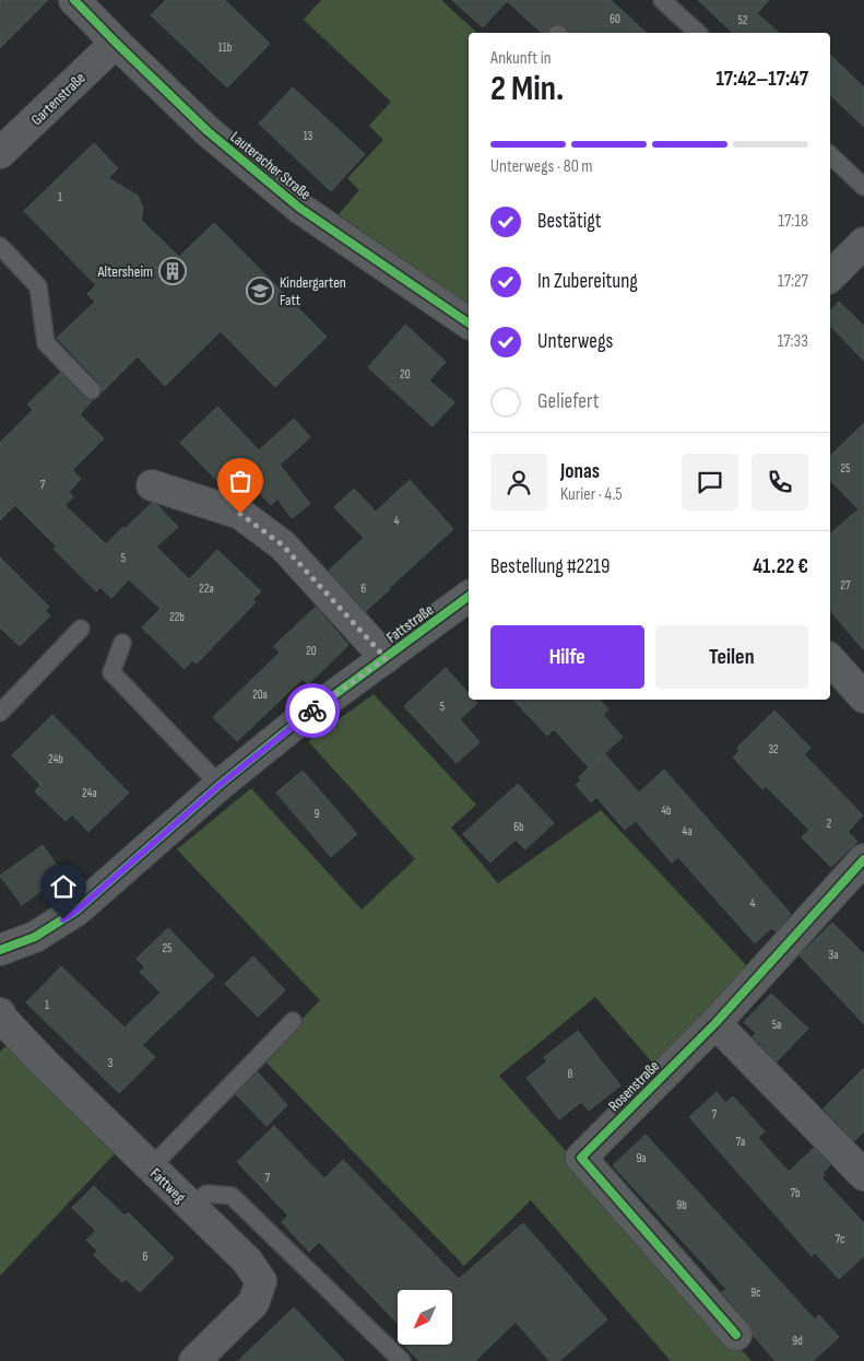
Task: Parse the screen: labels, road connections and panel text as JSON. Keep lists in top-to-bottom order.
{
  "streets": {
    "street": [
      "Gartenstraße",
      "Lauteracher Straße",
      "Fattstraße",
      "Rosenstraße",
      "Fattweg"
    ]
  },
  "crossings": [
    ["Gartenstraße", "Lauteracher Straße"]
  ],
  "places": {
    "building": ["Altersheim"],
    "school or university": ["Kindergarten Fatt"]
  },
  "house_numbers": [
    "60",
    "52",
    "11b",
    "13",
    "1",
    "20",
    "25",
    "7",
    "4",
    "5",
    "27",
    "22a",
    "6",
    "22b",
    "20",
    "20a",
    "5",
    "32",
    "24b",
    "24a",
    "4b",
    "9",
    "2",
    "6b",
    "4a",
    "4",
    "25",
    "3a",
    "1",
    "5a",
    "3",
    "8",
    "7",
    "7a",
    "9a",
    "7",
    "7b",
    "9b",
    "7c",
    "6",
    "9c",
    "9d"
  ],
  "north": "bottom left",
  "page": {
    "heading": ["2 Min.", "Ankunft in", "17:42–17:47"],
    "panel": [
      "Jonas",
      "Kurier · 4.5",
      "Bestellung #2219",
      "41.22 €"
    ],
    "bar": "Unterwegs · 80 m",
    "list": [
      ["Bestätigt", "17:18"],
      ["In Zubereitung", "17:27"],
      ["Unterwegs", "17:33"],
      "Geliefert"
    ],
    "buttons": ["Hilfe", "Teilen"]
  }
}
